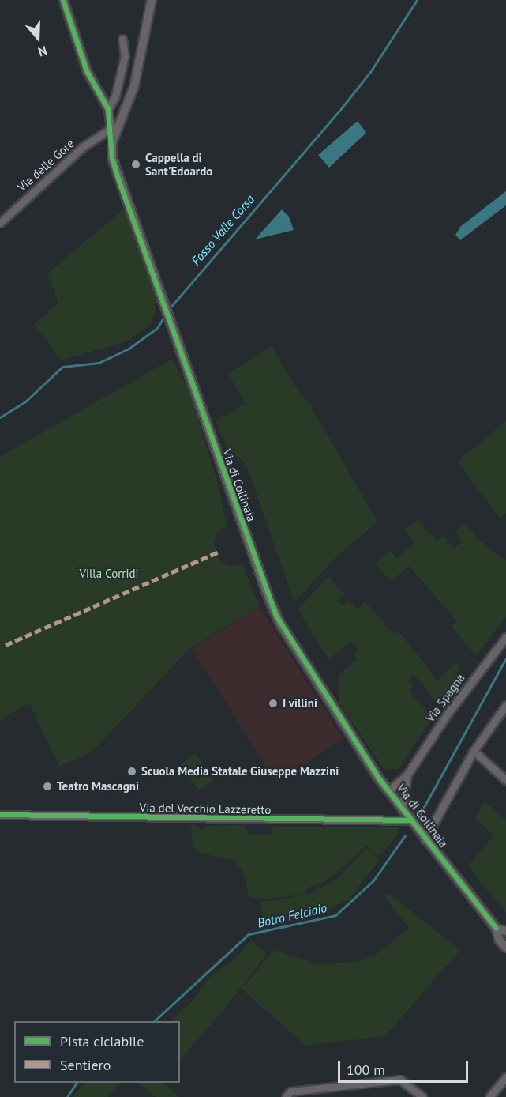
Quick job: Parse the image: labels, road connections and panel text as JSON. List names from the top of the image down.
{
  "streets": {
    "street": [
      "Via delle Gore",
      "Via di Collinaia",
      "Via Spagna",
      "Via del Vecchio Lazzeretto"
    ]
  },
  "crossings": [
    ["Via delle Gore", "Via di Collinaia"],
    ["Via di Collinaia", "Via Spagna"],
    ["Via di Collinaia", "Via del Vecchio Lazzeretto"]
  ],
  "water": ["Fosso Valle Corsa", "Botro Felciaio"],
  "parks": ["Villa Corridi"],
  "places": [
    "Cappella di Sant'Edoardo",
    "I villini",
    "Scuola Media Statale Giuseppe Mazzini",
    "Teatro Mascagni"
  ],
  "legend": ["Pista ciclabile", "Sentiero"],
  "scale_bar": "100 m",
  "north": "bottom"
}
